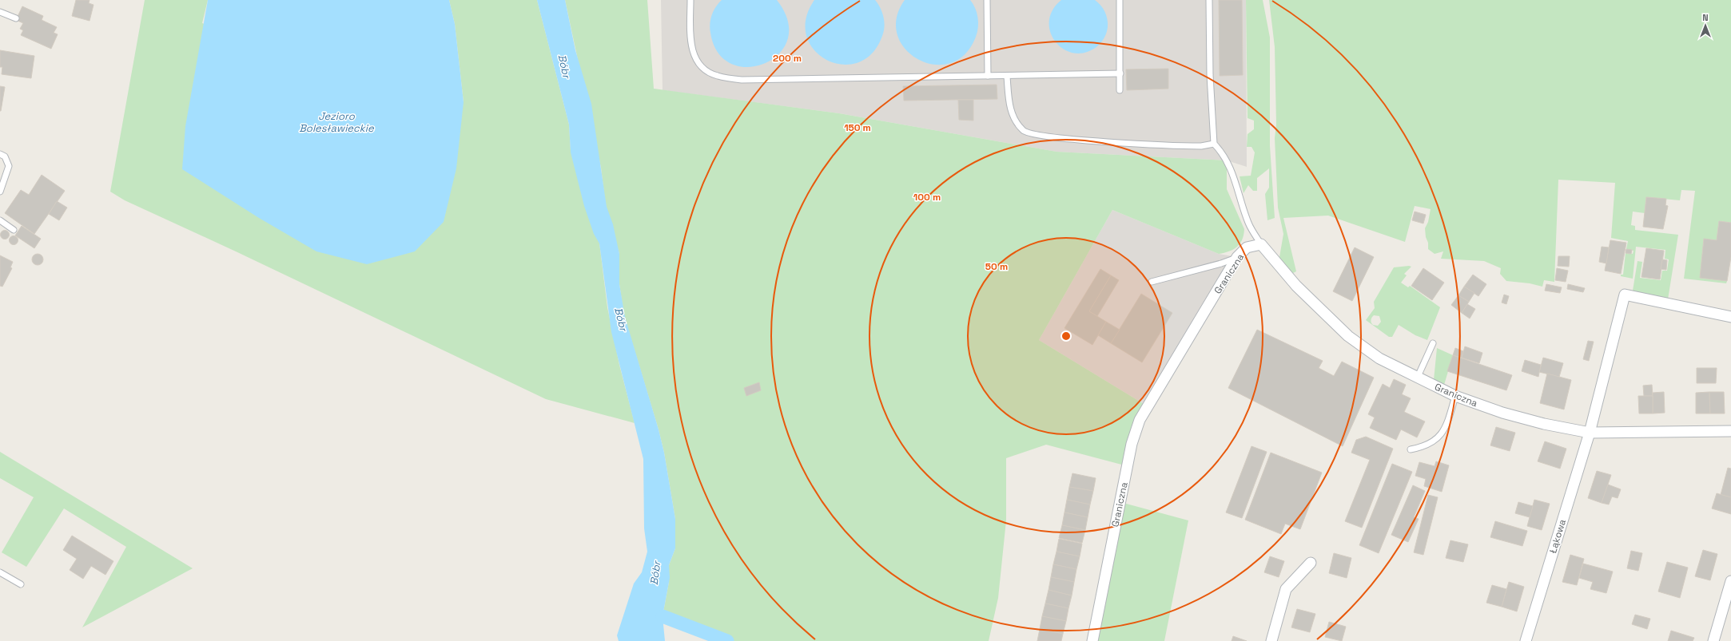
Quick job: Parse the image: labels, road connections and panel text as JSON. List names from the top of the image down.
{
  "streets": {
    "street": ["Graniczna", "Łąkowa"]
  },
  "crossings": [
    ["Graniczna", "Łąkowa"]
  ],
  "water": ["Bóbr", "Jezioro Bolesławieckie"],
  "north": "top",
  "rings": [
    "200 m",
    "150 m",
    "100 m",
    "50 m"
  ]
}
